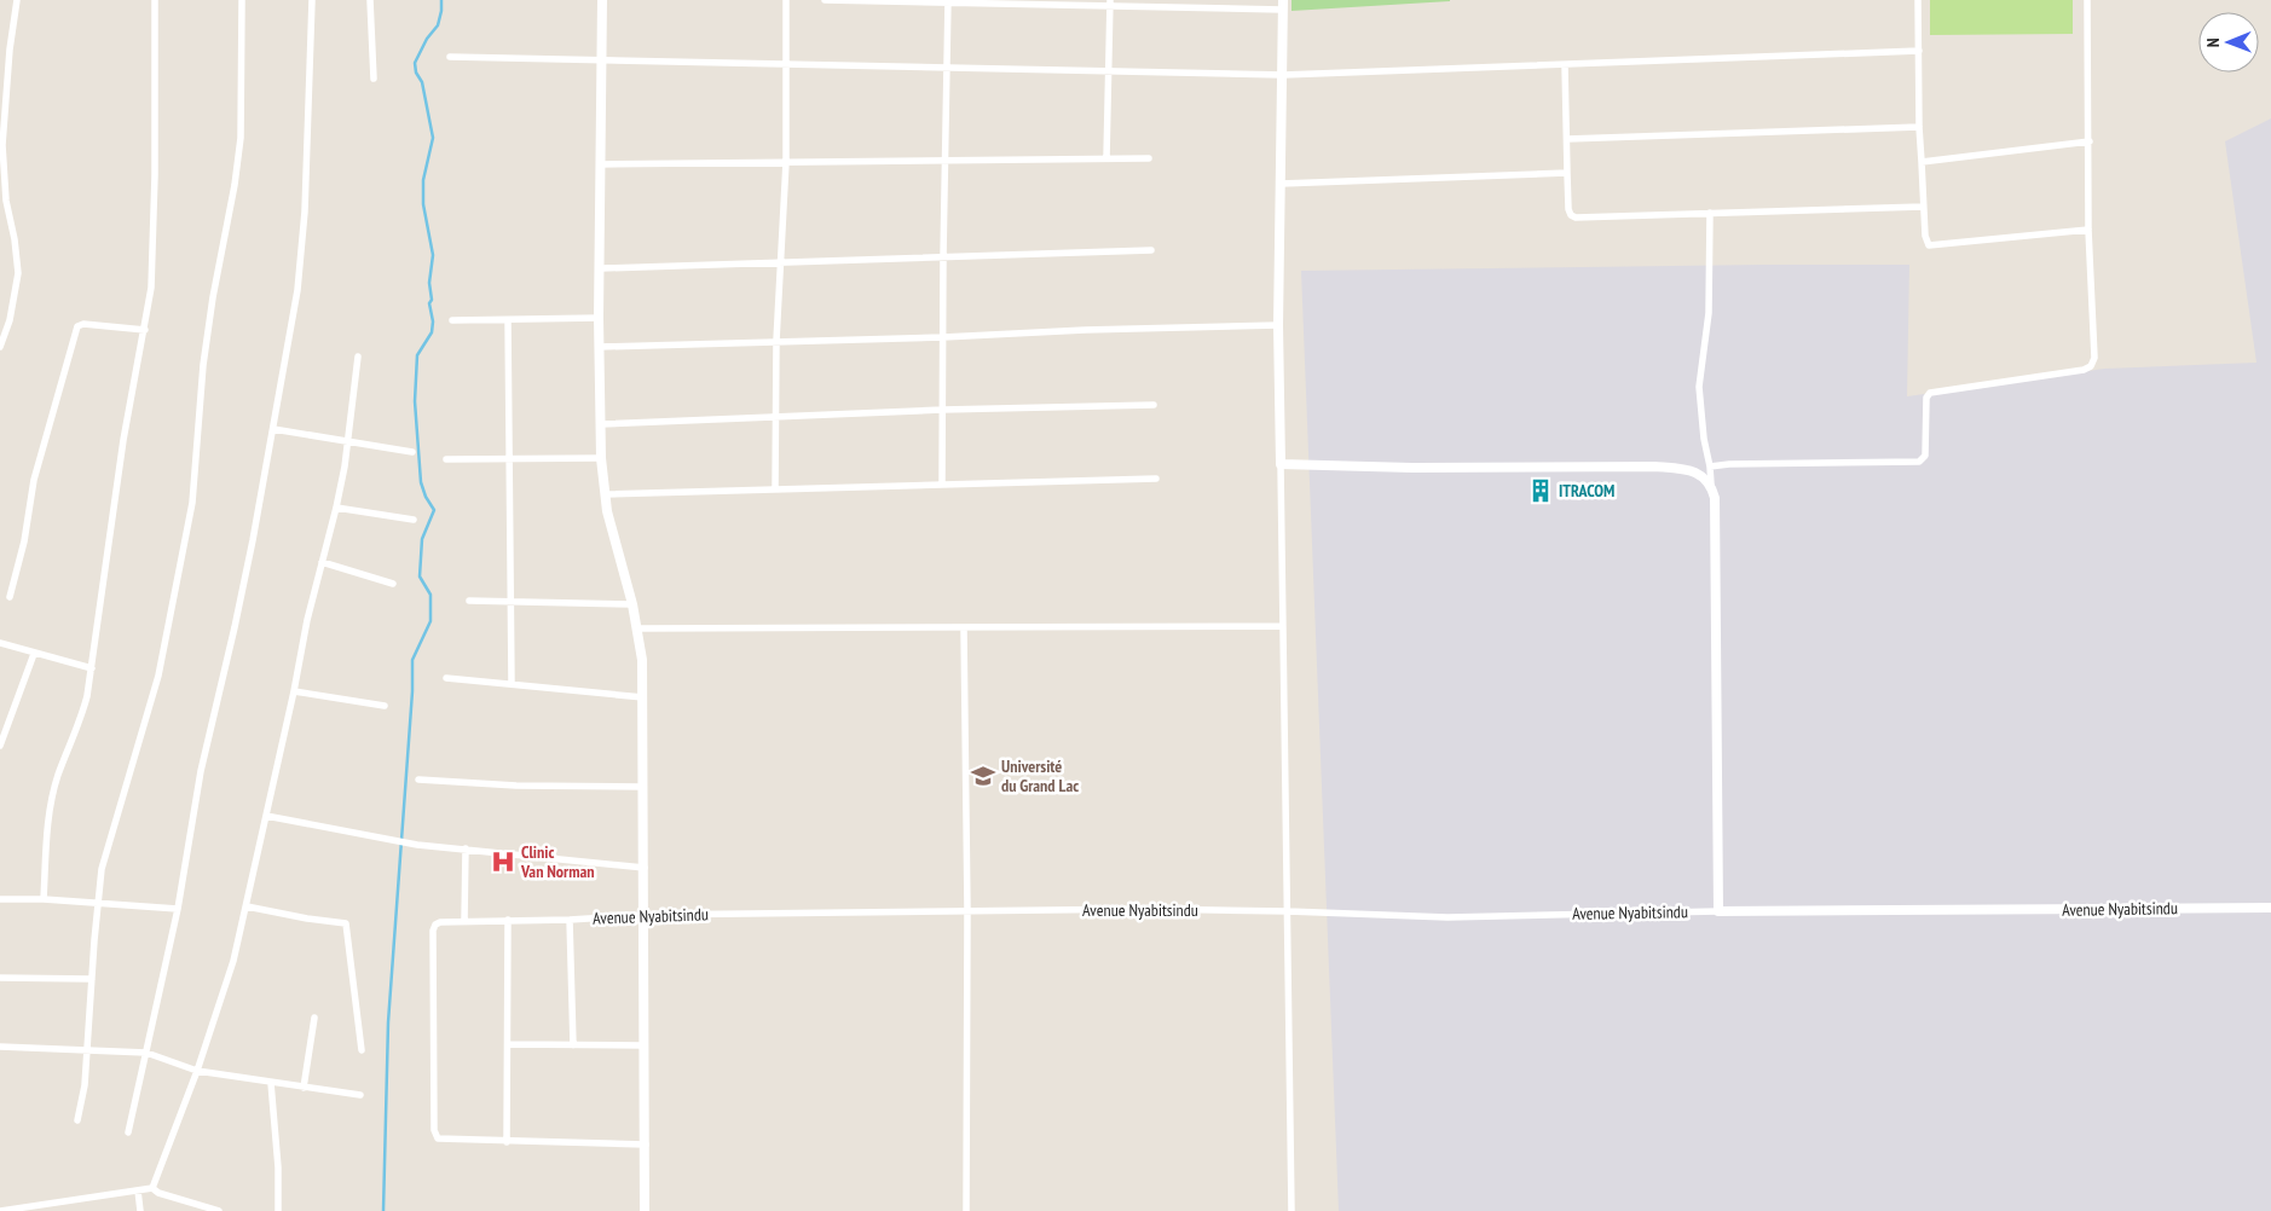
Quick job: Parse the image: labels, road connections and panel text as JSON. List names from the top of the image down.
{
  "streets": {
    "street": ["Avenue Nyabitsindu"]
  },
  "places": {
    "building": ["ITRACOM"],
    "school or university": ["Université du Grand Lac"],
    "hospital": ["Clinic Van Norman"]
  },
  "north": "left"
}
